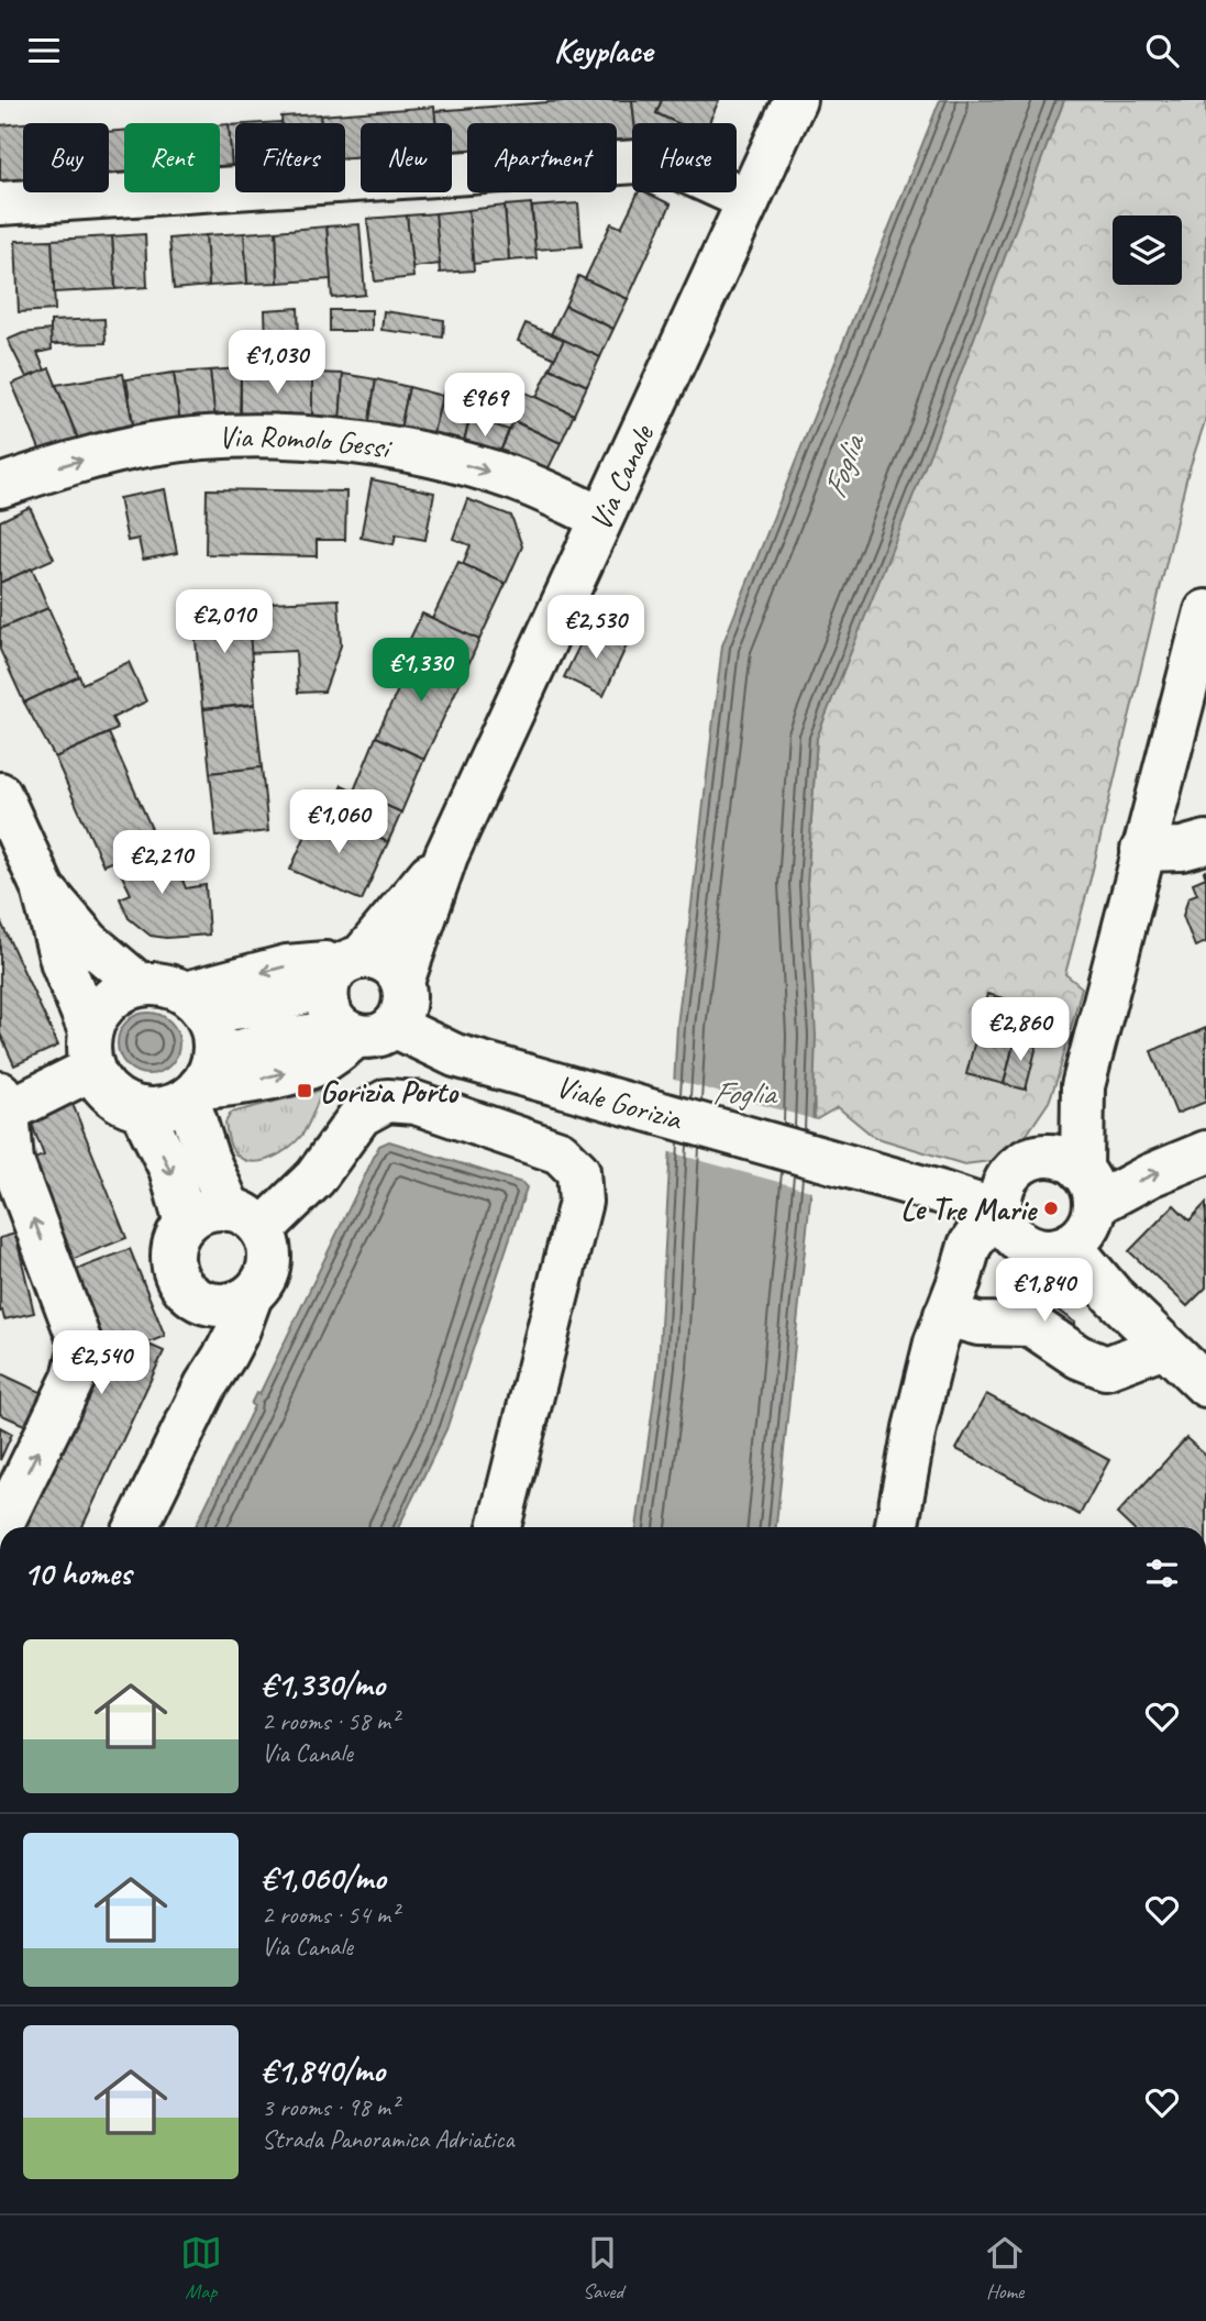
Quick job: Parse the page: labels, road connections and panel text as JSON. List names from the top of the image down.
{
  "streets": {
    "street": ["Via Romolo Gessi", "Via Canale", "Viale Gorizia"]
  },
  "crossings": [
    ["Via Romolo Gessi", "Via Canale"],
    ["Via Canale", "Viale Gorizia"]
  ],
  "water": ["Foglia"],
  "places": {
    "transit": ["Gorizia Porto"],
    "other": ["Le Tre Marie"]
  },
  "page": {
    "header": "Keyplace",
    "chip": [
      "Buy",
      "Rent",
      "Filters",
      "New",
      "Apartment",
      "House"
    ],
    "price": [
      "€1,030",
      "€969",
      "€2,010",
      "€2,530",
      "€1,330",
      "€1,060",
      "€2,210",
      "€2,860",
      "€1,840",
      "€2,540"
    ],
    "heading": "10 homes",
    "list": [
      {
        "name": "€1,330/mo",
        "note": "2 rooms · 58 m² · Via Canale"
      },
      {
        "name": "€1,060/mo",
        "note": "2 rooms · 54 m² · Via Canale"
      },
      {
        "name": "€1,840/mo",
        "note": "3 rooms · 98 m² · Strada Panoramica Adriatica"
      }
    ],
    "tabs": ["Map", "Saved", "Home"]
  }
}
